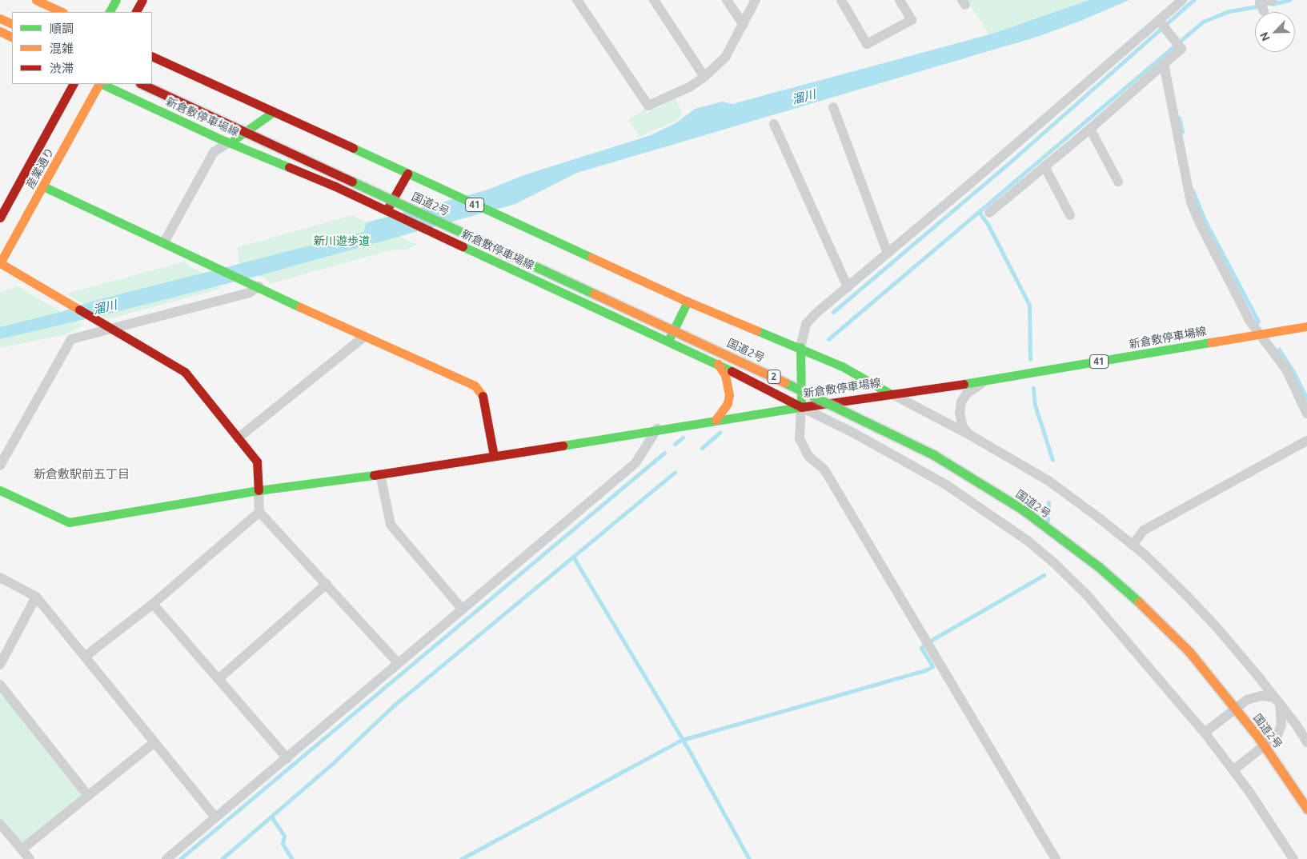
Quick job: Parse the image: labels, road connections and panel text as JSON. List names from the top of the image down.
{
  "streets": {
    "main road": [
      "新倉敷停車場線",
      "産業通り",
      "国道2号",
      "41",
      "2"
    ]
  },
  "districts": ["新倉敷駅前五丁目"],
  "water": ["溜川"],
  "parks": ["新川遊歩道"],
  "legend": ["順調", "混雑", "渋滞"],
  "north": "bottom left"
}
